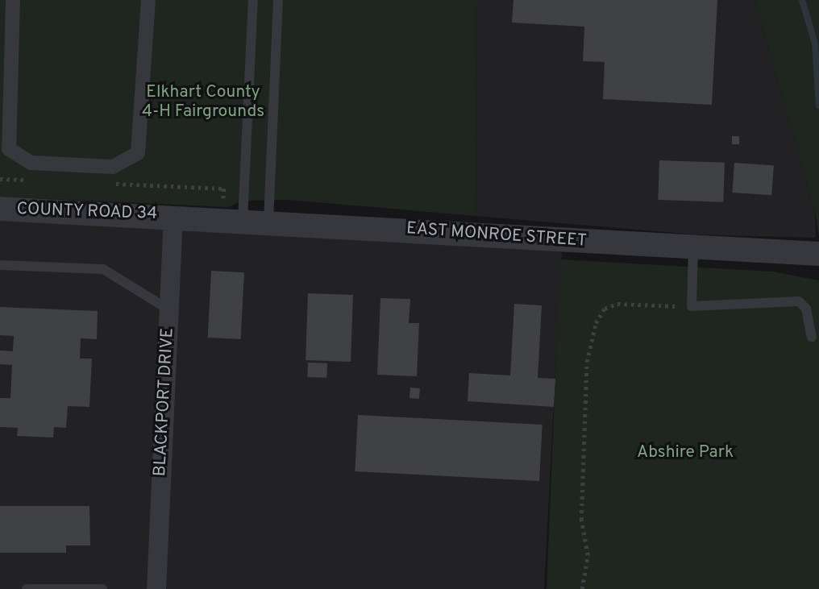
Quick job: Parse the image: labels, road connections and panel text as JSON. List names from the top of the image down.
{
  "streets": {
    "street": ["COUNTY ROAD 34", "EAST MONROE STREET", "BLACKPORT DRIVE"]
  },
  "crossings": [
    ["COUNTY ROAD 34", "EAST MONROE STREET"],
    ["COUNTY ROAD 34", "BLACKPORT DRIVE"],
    ["EAST MONROE STREET", "BLACKPORT DRIVE"]
  ],
  "parks": ["Elkhart County 4-H Fairgrounds", "Abshire Park"]
}
